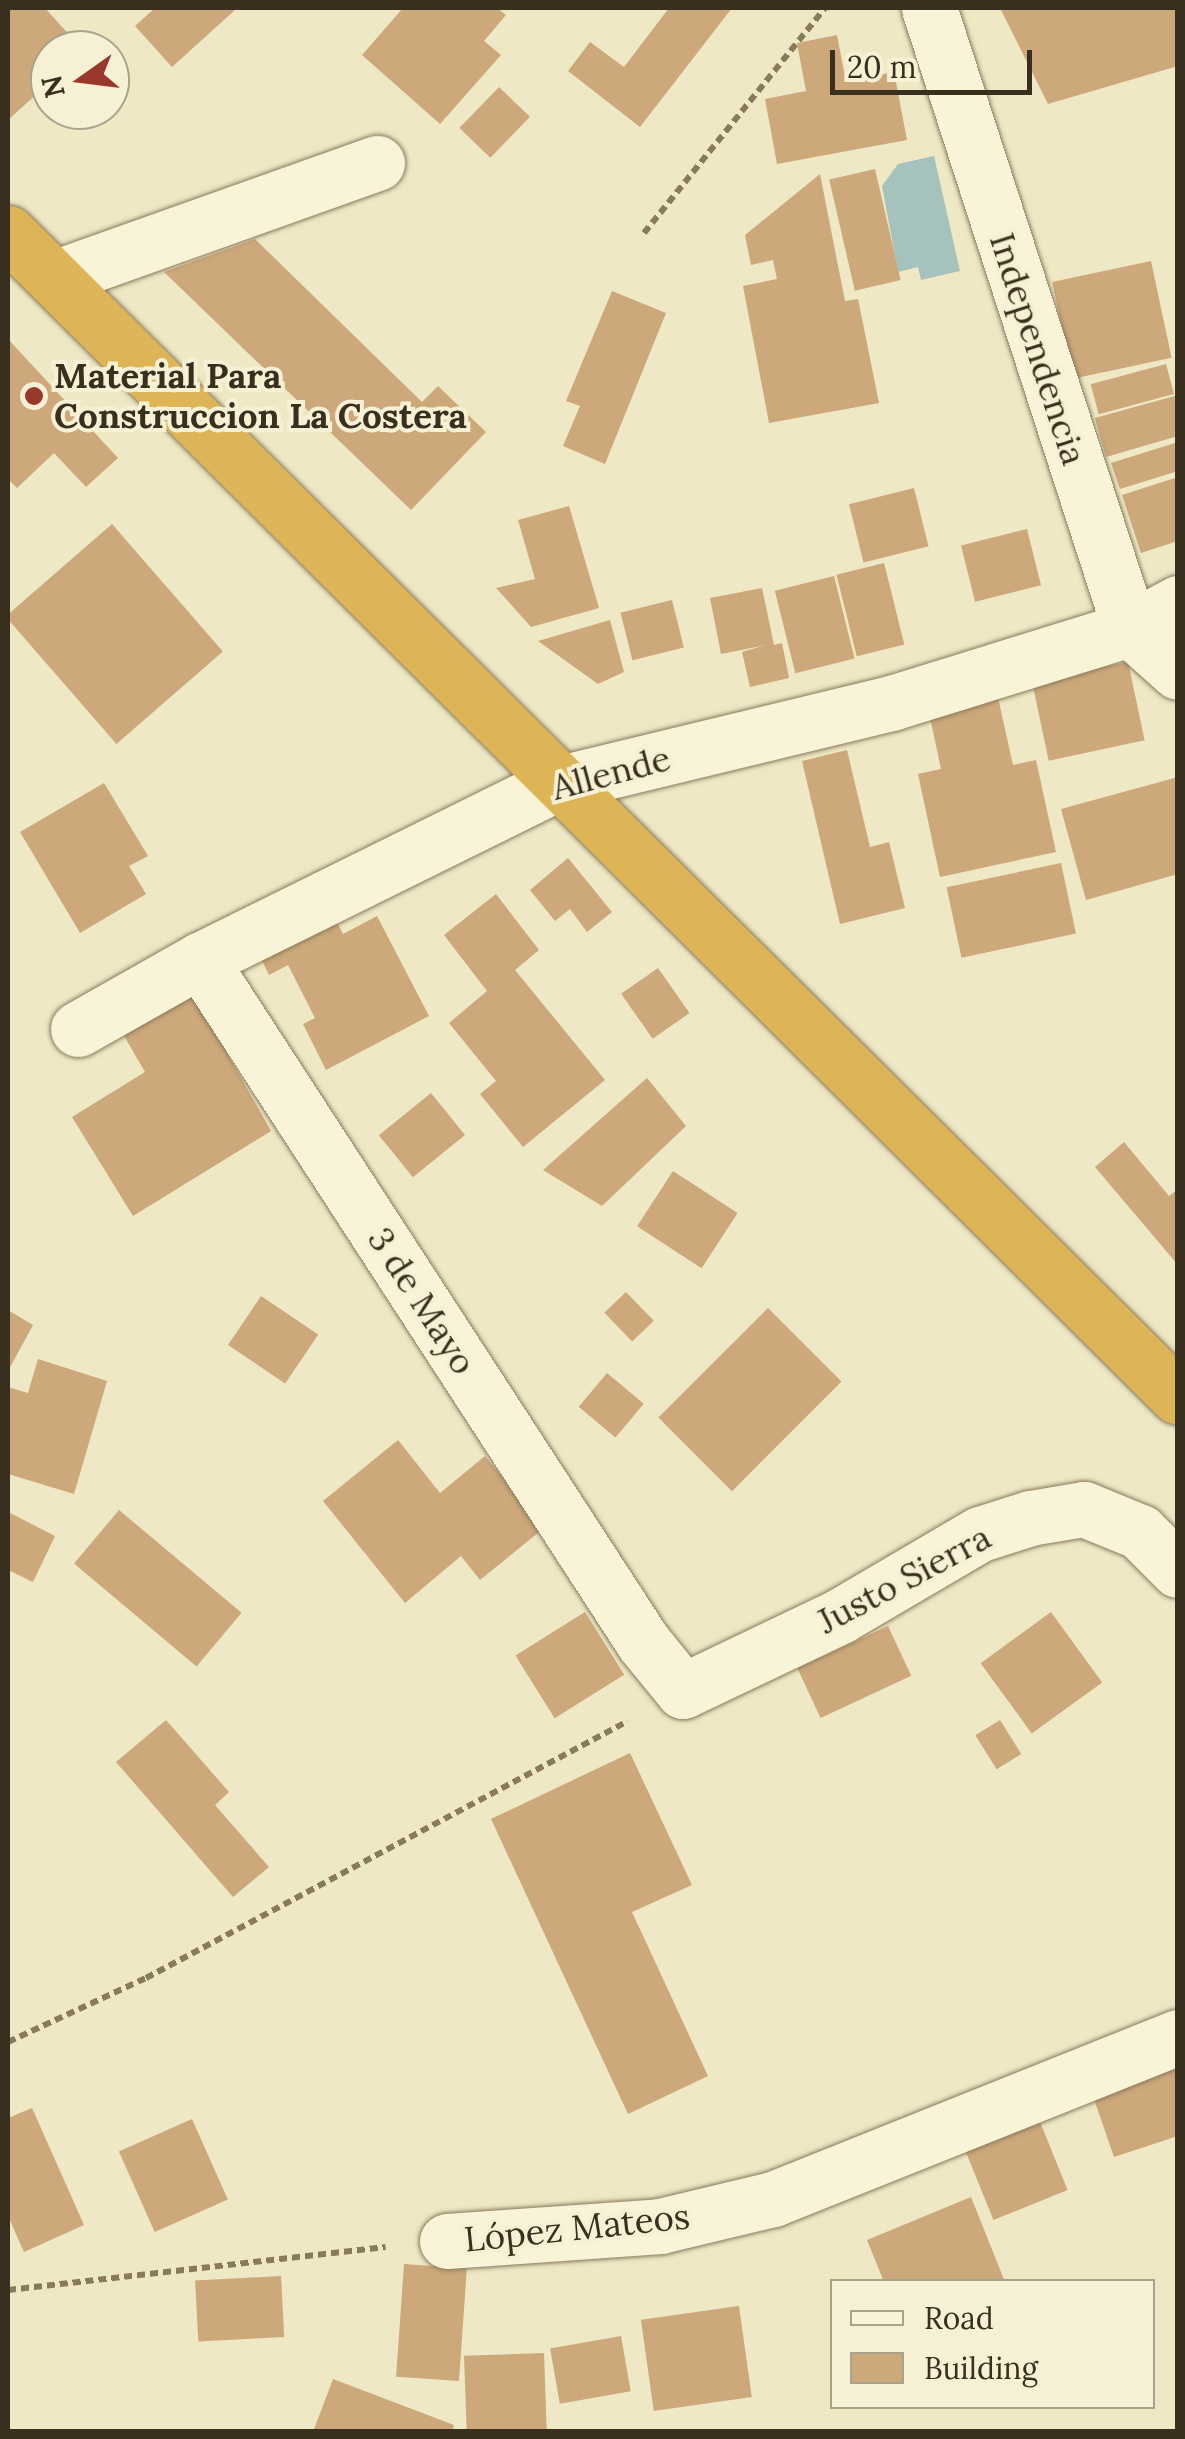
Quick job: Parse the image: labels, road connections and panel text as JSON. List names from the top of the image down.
{
  "streets": {
    "street": [
      "Independencia",
      "Allende",
      "3 de Mayo",
      "Justo Sierra",
      "López Mateos"
    ]
  },
  "crossings": [
    ["Independencia", "Allende"],
    ["Allende", "3 de Mayo"],
    ["3 de Mayo", "Justo Sierra"]
  ],
  "places": ["Material Para Construccion La Costera"],
  "legend": ["Road", "Building"],
  "scale_bar": "20 m",
  "north": "left"
}
